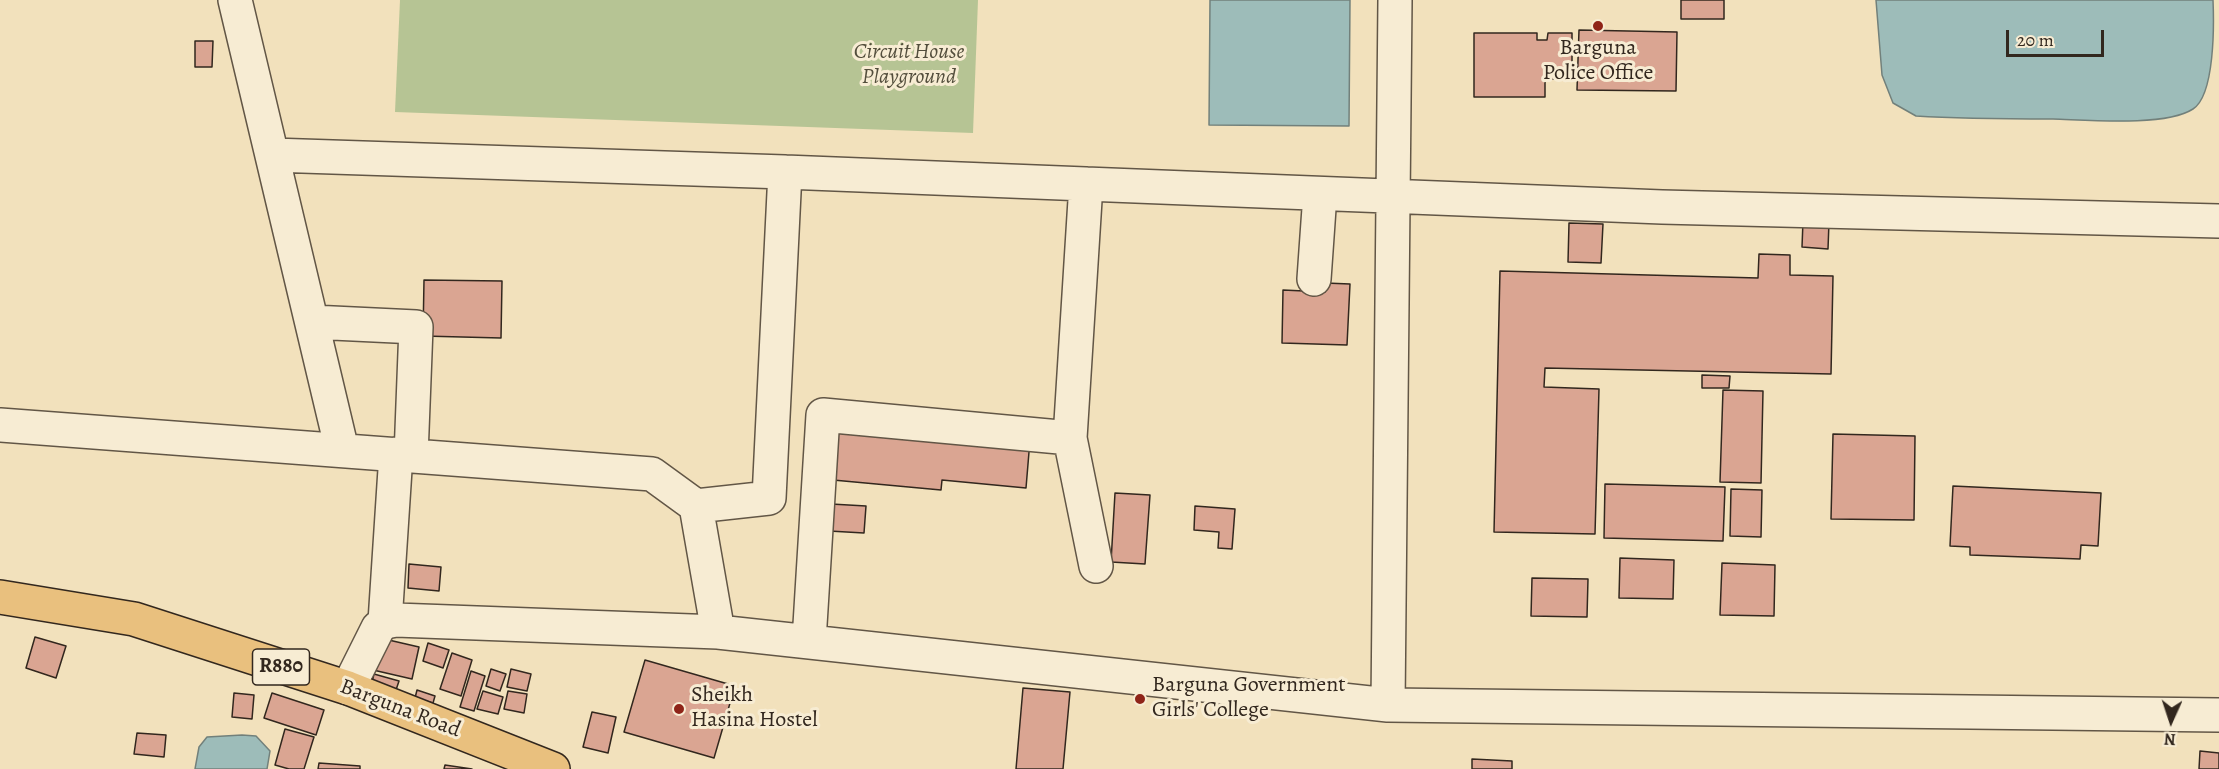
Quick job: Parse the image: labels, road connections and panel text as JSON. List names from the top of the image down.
{
  "streets": {
    "main road": ["R880", "Barguna Road"]
  },
  "parks": ["Circuit House Playground"],
  "places": ["Barguna Police Office", "Barguna Government Girls' College", "Sheikh Hasina Hostel"],
  "scale_bar": "20 m",
  "north": "bottom"
}
